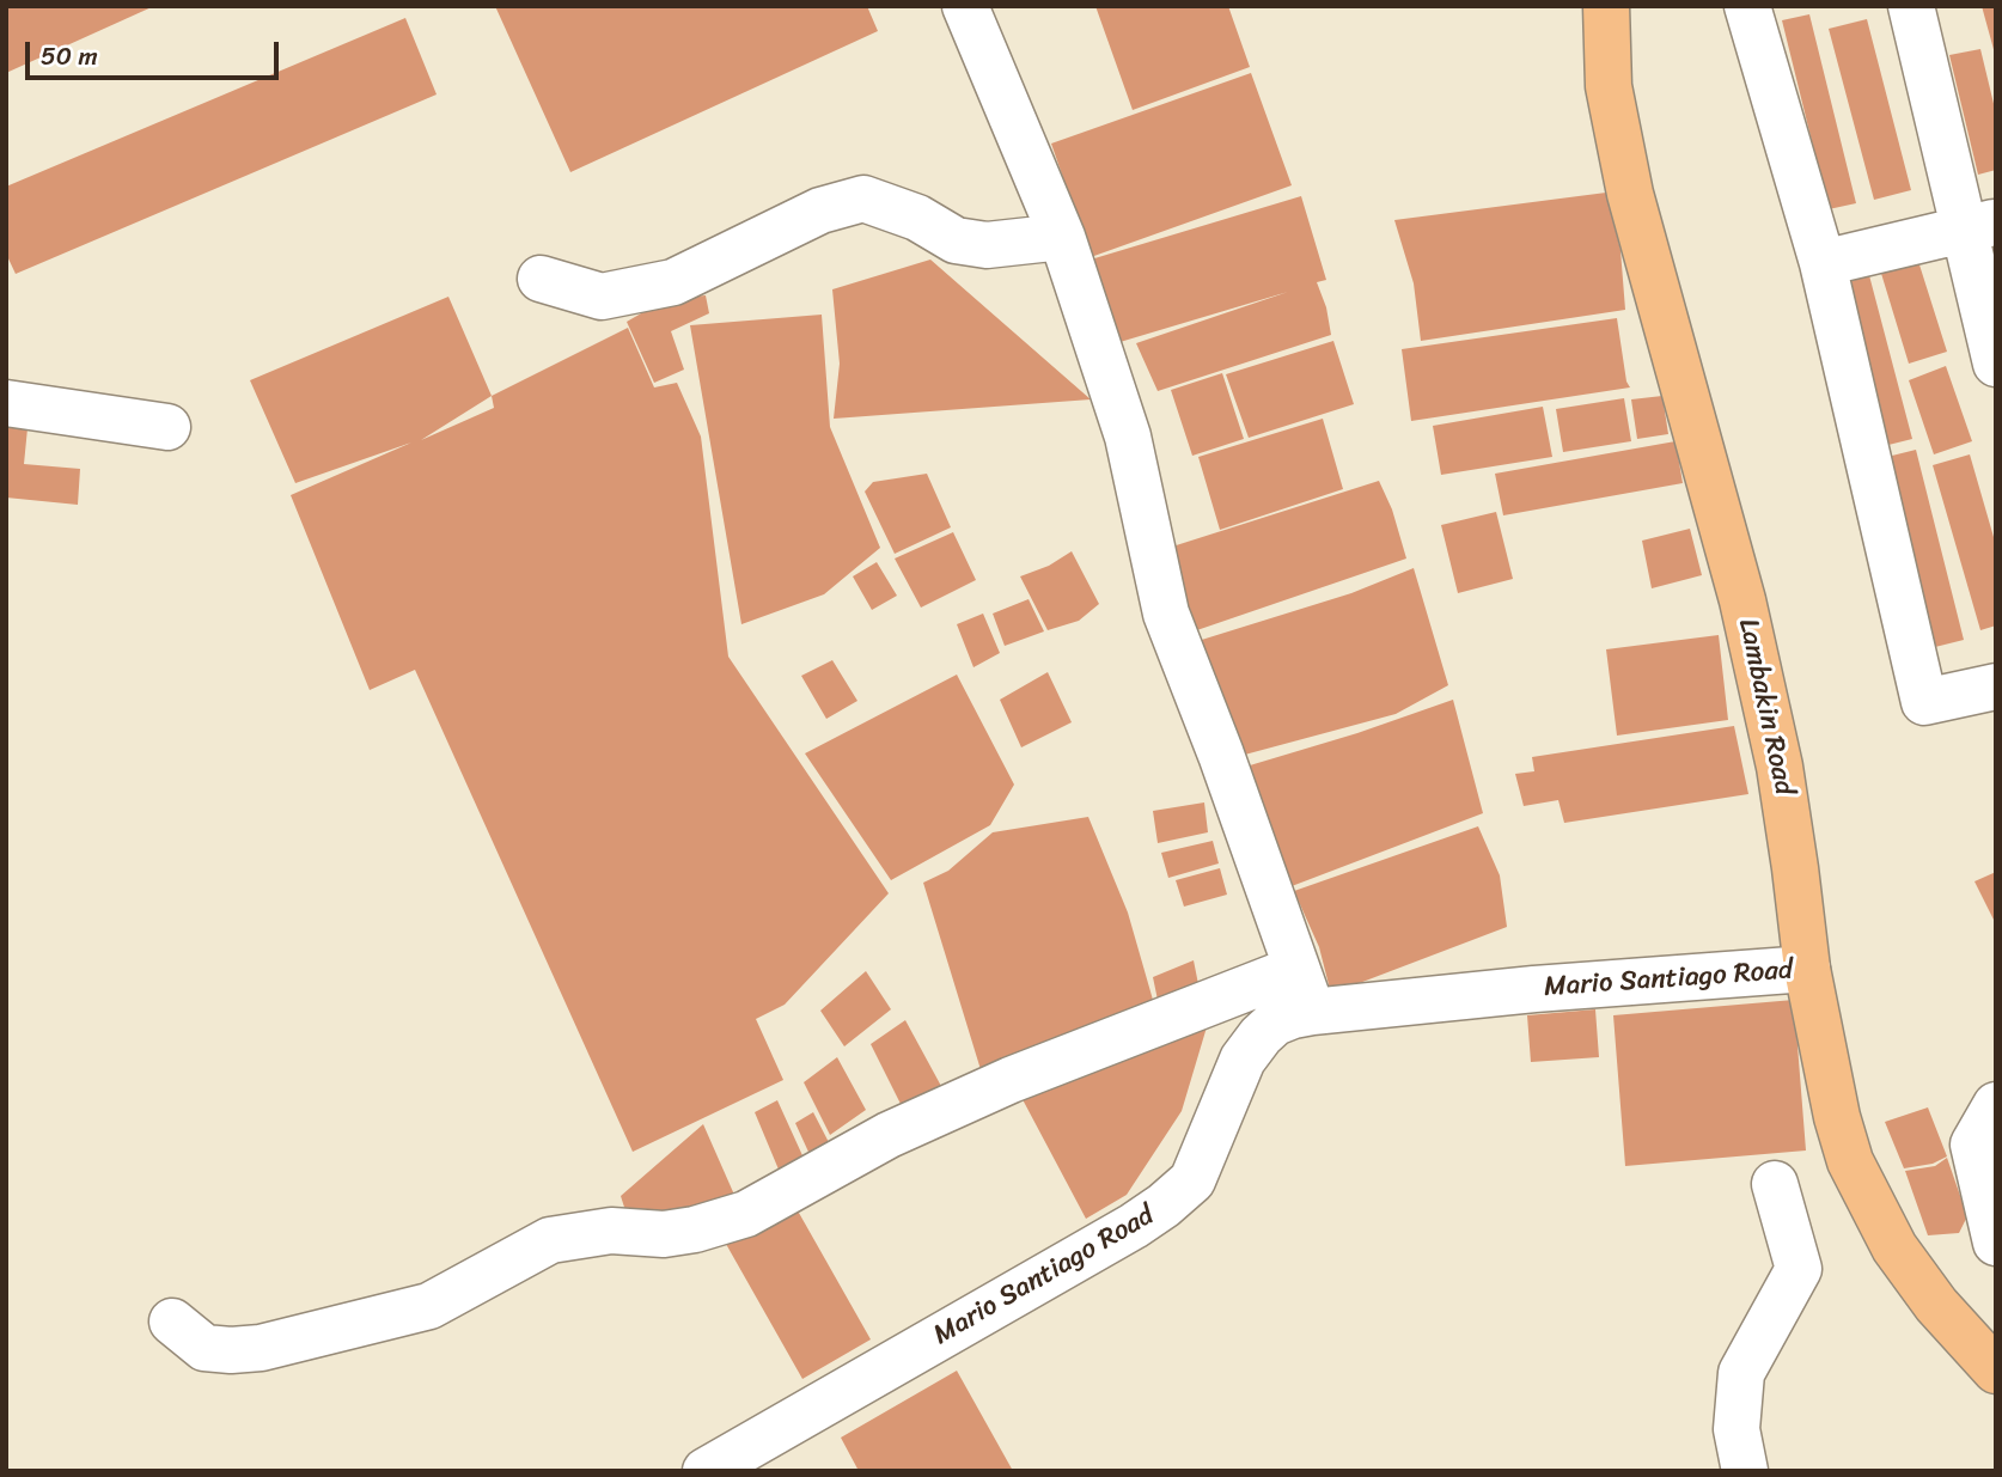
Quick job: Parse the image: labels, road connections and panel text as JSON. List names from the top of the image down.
{
  "streets": {
    "main road": ["Lambakin Road"],
    "street": ["Mario Santiago Road"]
  },
  "crossings": [
    ["Lambakin Road", "Mario Santiago Road"]
  ],
  "scale_bar": "50 m"
}
